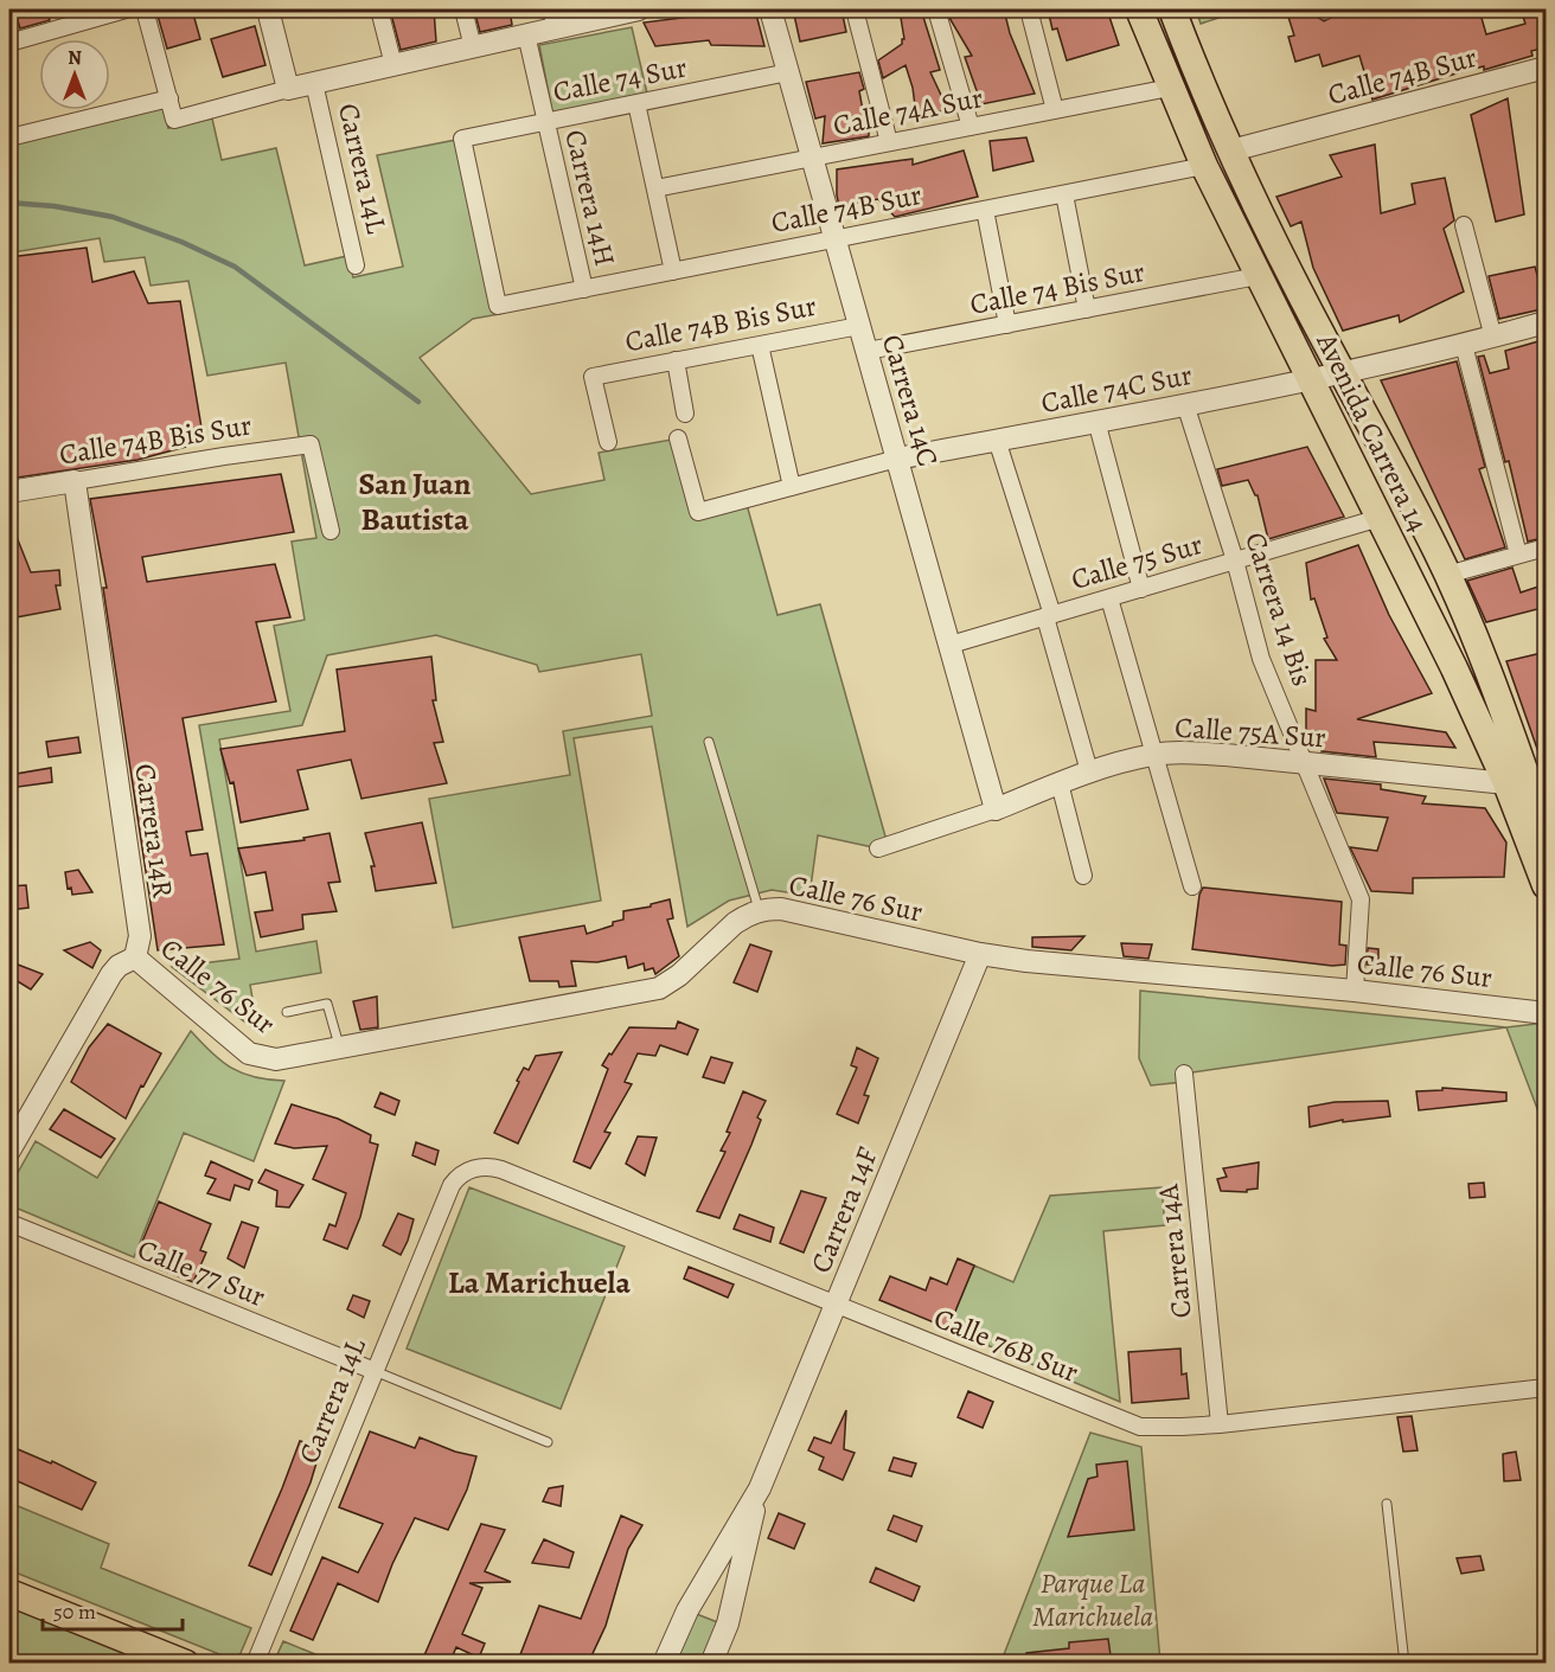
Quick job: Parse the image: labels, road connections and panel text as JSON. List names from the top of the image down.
{
  "streets": {
    "main road": ["Avenida Carrera 14"],
    "street": [
      "Calle 74B Sur",
      "Calle 74 Sur",
      "Calle 74A Sur",
      "Carrera 14L",
      "Carrera 14H",
      "Calle 74 Bis Sur",
      "Calle 74B Bis Sur",
      "Calle 74C Sur",
      "Carrera 14C",
      "Calle 75 Sur",
      "Carrera 14 Bis",
      "Calle 75A Sur",
      "Carrera 14R",
      "Calle 76 Sur",
      "Carrera 14F",
      "Carrera 14A",
      "Calle 77 Sur",
      "Calle 76B Sur"
    ]
  },
  "crossings": [
    ["Calle 74B Sur", "Calle 74 Sur"],
    ["Calle 74B Sur", "Carrera 14H"],
    ["Calle 74B Sur", "Carrera 14C"],
    ["Calle 74B Sur", "Avenida Carrera 14"],
    ["Calle 74 Sur", "Carrera 14H"],
    ["Calle 74 Sur", "Carrera 14C"],
    ["Calle 74A Sur", "Carrera 14C"],
    ["Calle 74A Sur", "Avenida Carrera 14"],
    ["Carrera 14L", "Calle 77 Sur"],
    ["Carrera 14L", "Calle 76B Sur"],
    ["Calle 74 Bis Sur", "Carrera 14C"],
    ["Calle 74 Bis Sur", "Avenida Carrera 14"],
    ["Calle 74B Bis Sur", "Carrera 14C"],
    ["Calle 74B Bis Sur", "Carrera 14R"],
    ["Calle 74C Sur", "Carrera 14C"],
    ["Calle 74C Sur", "Avenida Carrera 14"],
    ["Calle 74C Sur", "Carrera 14 Bis"],
    ["Carrera 14C", "Calle 75 Sur"],
    ["Carrera 14C", "Calle 75A Sur"],
    ["Avenida Carrera 14", "Calle 75 Sur"],
    ["Avenida Carrera 14", "Calle 75A Sur"],
    ["Calle 75 Sur", "Carrera 14 Bis"],
    ["Carrera 14 Bis", "Calle 75A Sur"],
    ["Carrera 14 Bis", "Calle 76 Sur"],
    ["Carrera 14R", "Calle 76 Sur"],
    ["Calle 76 Sur", "Carrera 14F"],
    ["Carrera 14F", "Calle 76B Sur"],
    ["Carrera 14A", "Calle 76B Sur"]
  ],
  "districts": ["San Juan Bautista", "La Marichuela"],
  "parks": ["Parque La Marichuela"],
  "scale_bar": "50 m",
  "north": "top"
}
